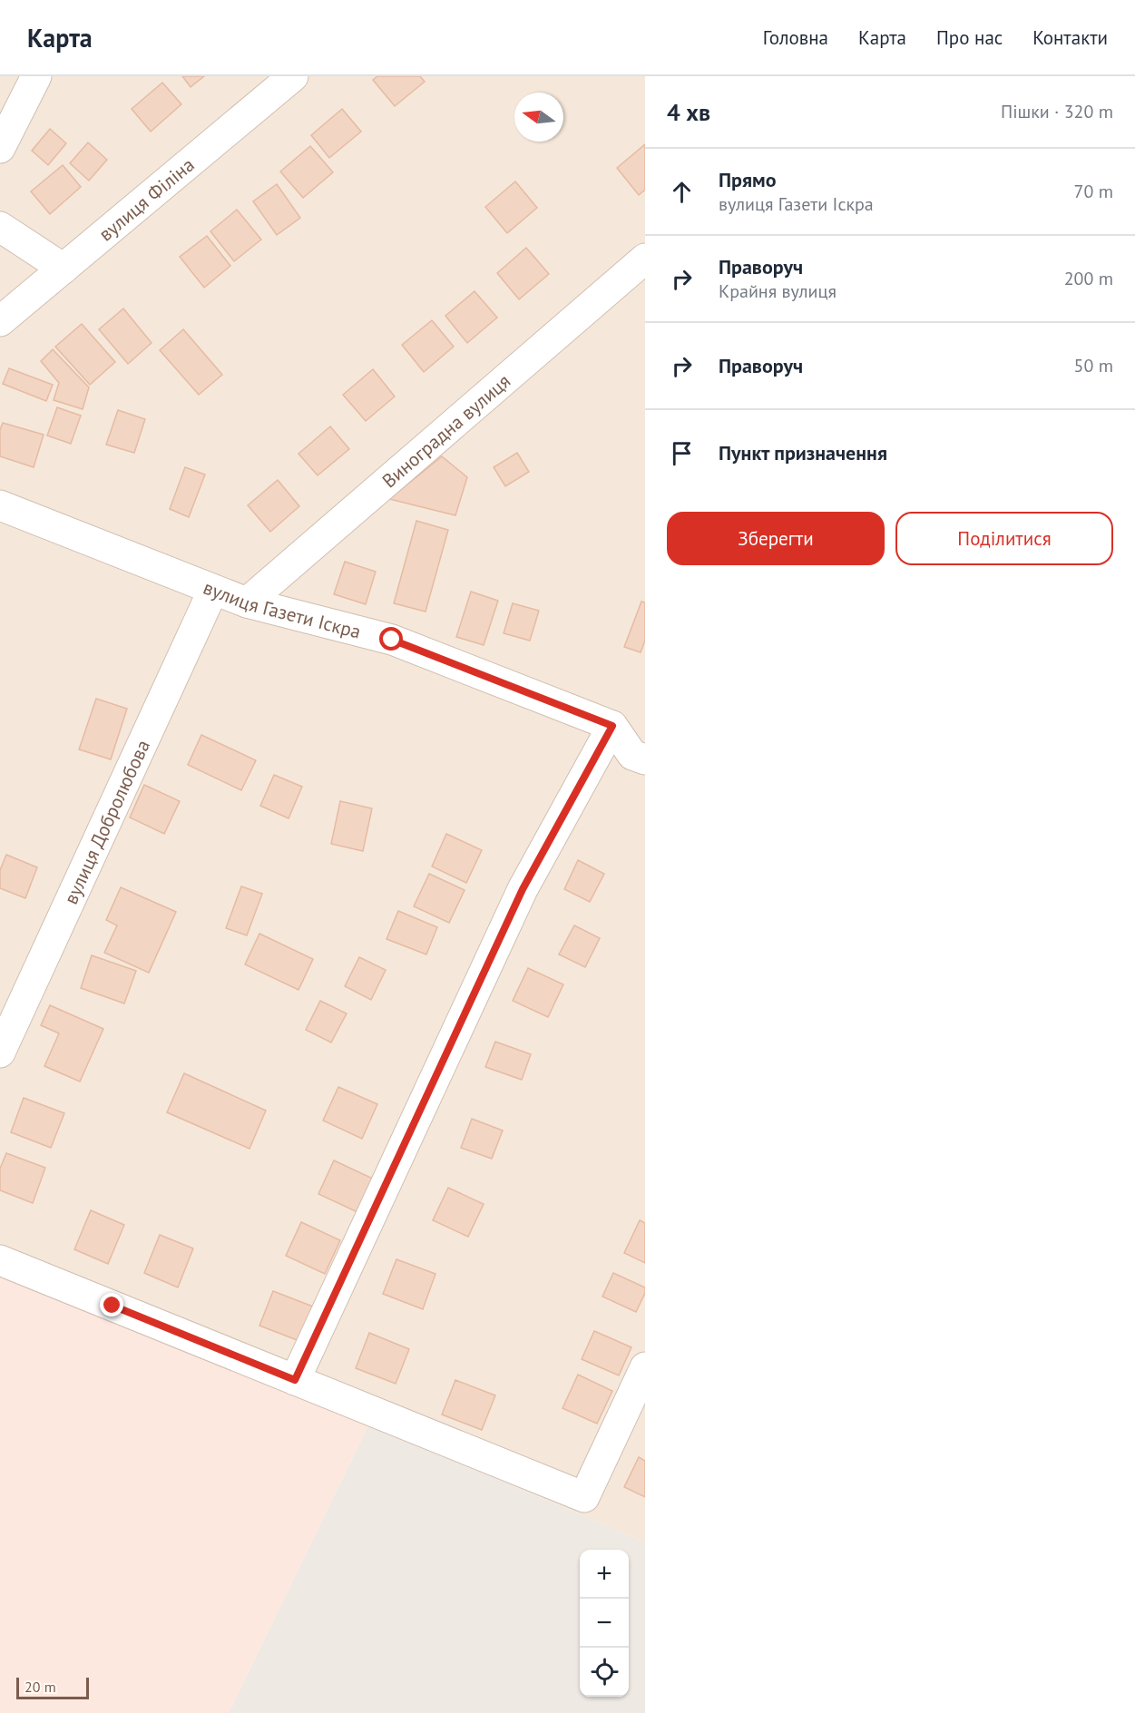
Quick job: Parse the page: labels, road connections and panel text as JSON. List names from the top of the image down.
{
  "streets": {
    "street": [
      "вулиця Філіна",
      "Виноградна вулиця",
      "вулиця Газети Іскра",
      "вулиця Добролюбова"
    ]
  },
  "crossings": [
    ["Виноградна вулиця", "вулиця Газети Іскра"],
    ["вулиця Газети Іскра", "вулиця Добролюбова"]
  ],
  "scale_bar": "20 m",
  "north": "left",
  "page": {
    "header": "Карта",
    "nav": [
      "Головна",
      "Карта",
      "Про нас",
      "Контакти"
    ],
    "heading": ["4 хв", "Пішки · 320 m"],
    "list": [
      ["Прямо", "вулиця Газети Іскра", "70 m"],
      ["Праворуч", "Крайня вулиця", "200 m"],
      ["Праворуч", "50 m"],
      "Пункт призначення"
    ],
    "buttons": ["Зберегти", "Поділитися"],
    "map_buttons": ["+", "−"],
    "scale": "20 m"
  }
}
